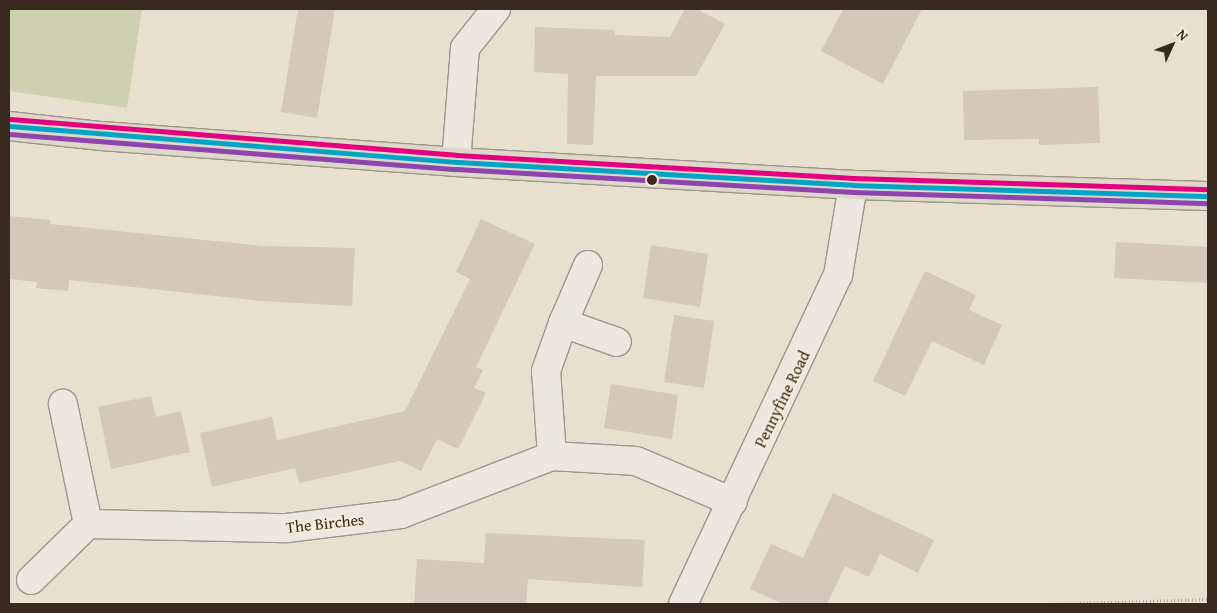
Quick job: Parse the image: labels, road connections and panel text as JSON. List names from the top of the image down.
{
  "streets": {
    "street": ["Pennyfine Road", "The Birches"]
  },
  "crossings": [
    ["Pennyfine Road", "The Birches"]
  ],
  "north": "top right"
}
